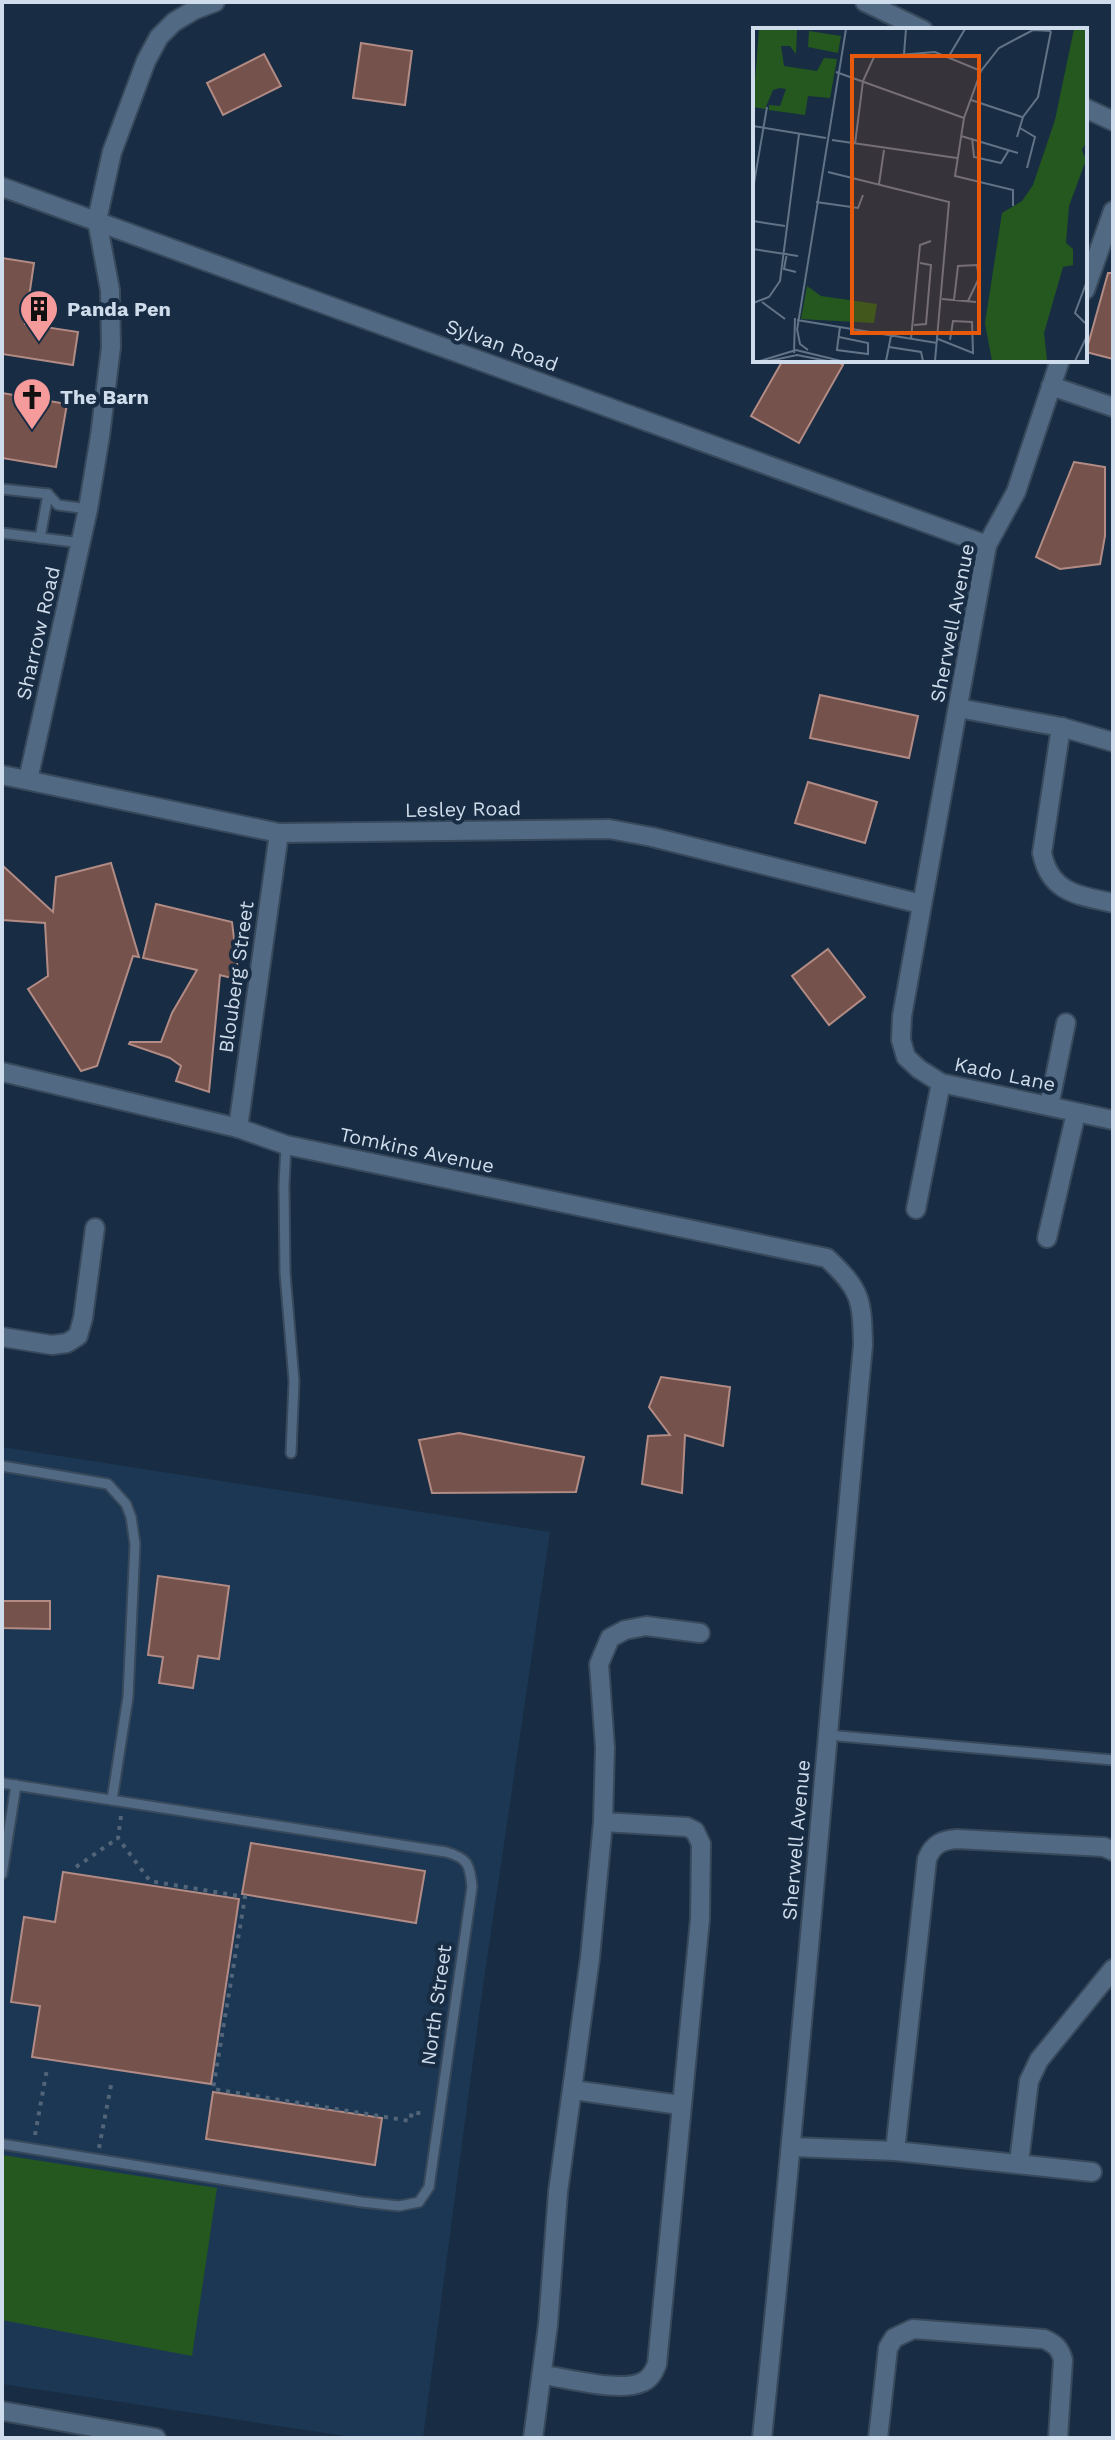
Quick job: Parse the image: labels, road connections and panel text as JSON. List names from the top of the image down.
{
  "streets": {
    "street": [
      "Sylvan Road",
      "Sherwell Avenue",
      "Sharrow Road",
      "Lesley Road",
      "Blouberg Street",
      "Kado Lane",
      "Tomkins Avenue"
    ],
    "lane": ["North Street"]
  },
  "crossings": [
    ["Sylvan Road", "Sherwell Avenue"],
    ["Sylvan Road", "Sharrow Road"],
    ["Sherwell Avenue", "Lesley Road"],
    ["Sherwell Avenue", "Kado Lane"],
    ["Sherwell Avenue", "Tomkins Avenue"],
    ["Sharrow Road", "Lesley Road"],
    ["Lesley Road", "Blouberg Street"],
    ["Lesley Road", "Kado Lane"],
    ["Blouberg Street", "Tomkins Avenue"]
  ],
  "places": {
    "building": ["Panda Pen"],
    "church": ["The Barn"]
  }
}
